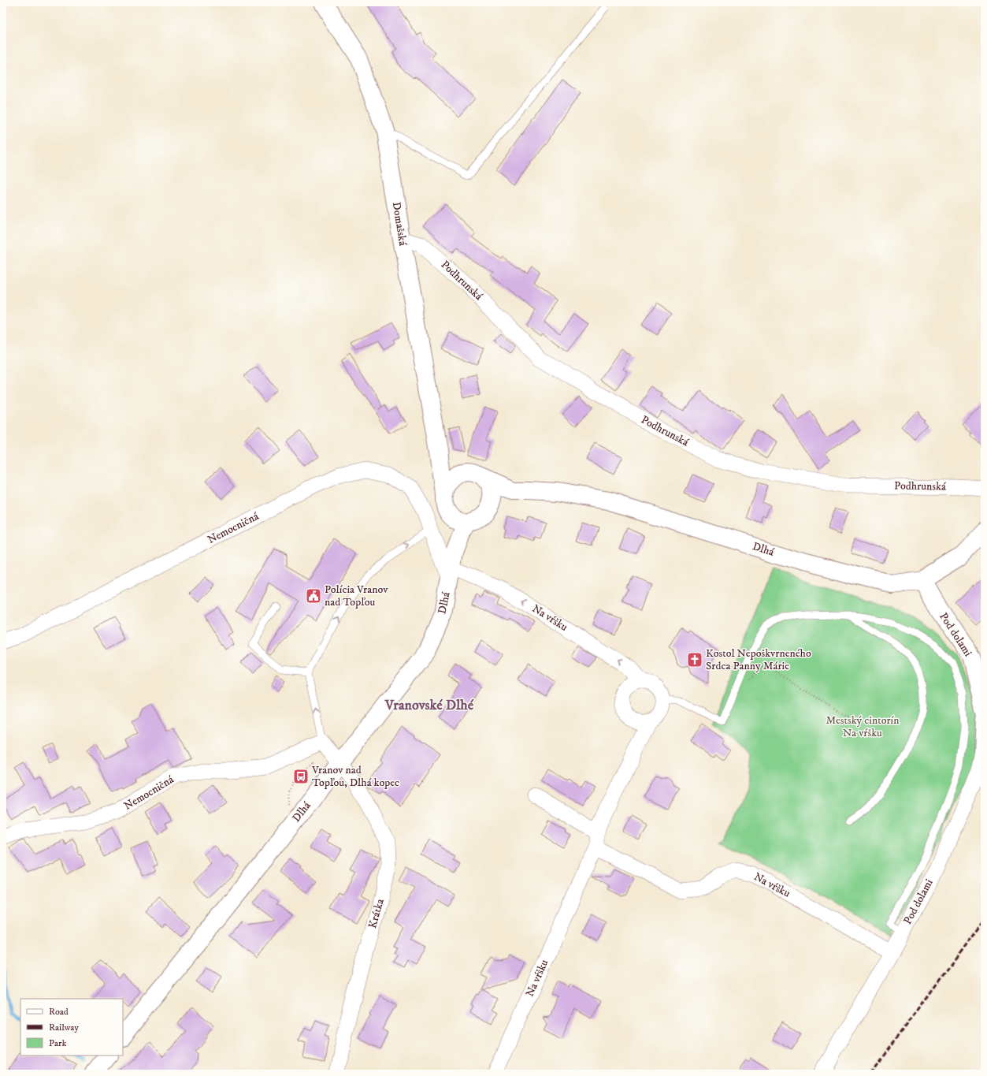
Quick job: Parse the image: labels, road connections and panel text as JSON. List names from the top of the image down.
{
  "streets": {
    "street": [
      "Domašská",
      "Podhrunská",
      "Nemocničná",
      "Dlhá",
      "Na vŕšku",
      "Pod dolami",
      "Krátka"
    ]
  },
  "crossings": [
    ["Domašská", "Podhrunská"],
    ["Dlhá", "Na vŕšku"],
    ["Dlhá", "Pod dolami"],
    ["Dlhá", "Krátka"],
    ["Na vŕšku", "Pod dolami"]
  ],
  "districts": ["Vranovské Dlhé"],
  "parks": ["Mestský cintorín Na vŕšku"],
  "places": {
    "public building": ["Polícia Vranov nad Topľou"],
    "church": ["Kostol Nepoškvrneného Srdca Panny Márie"],
    "bus stop": ["Vranov nad Topľou, Dlhá kopec"]
  },
  "legend": ["Road", "Railway", "Park"]
}
